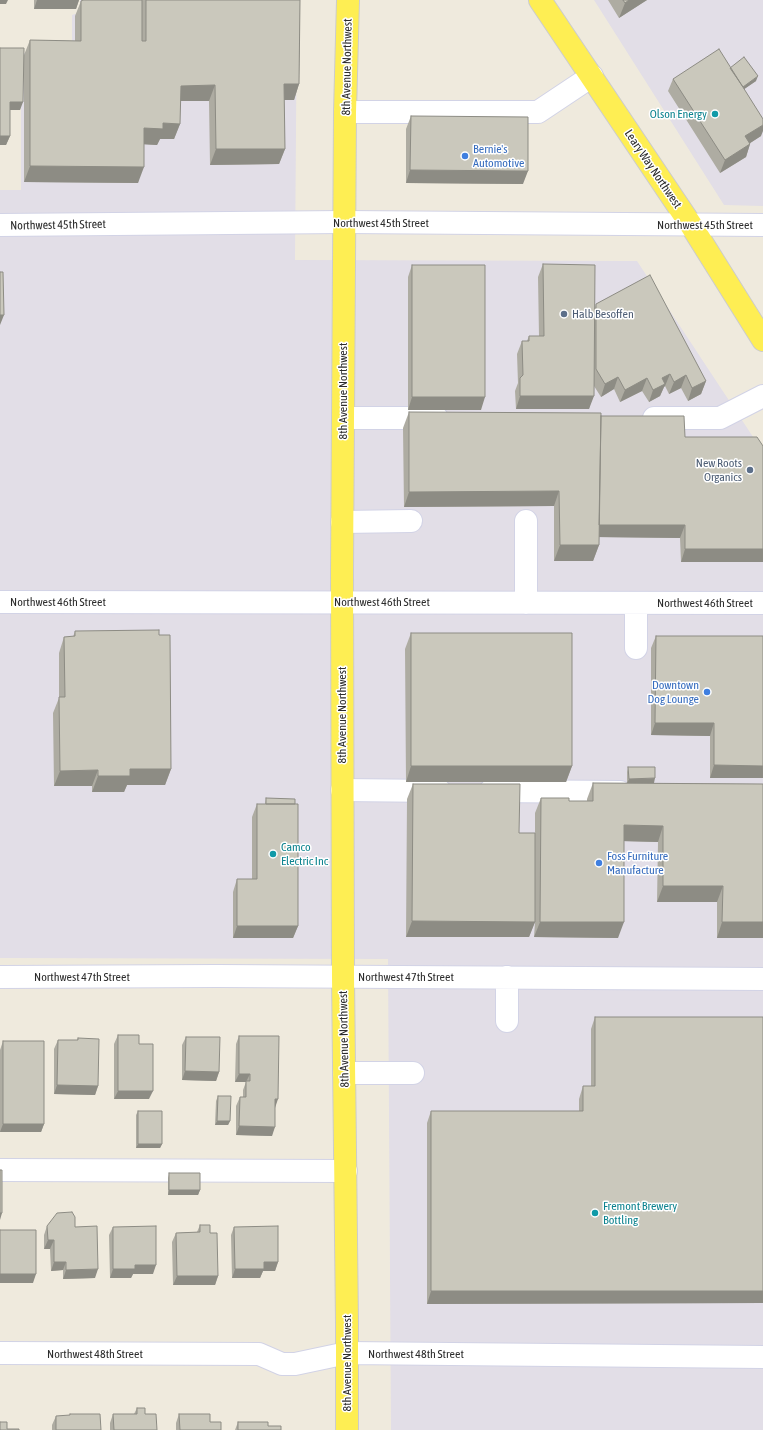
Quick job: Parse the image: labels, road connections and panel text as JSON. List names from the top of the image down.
{
  "streets": {
    "main road": ["8th Avenue Northwest", "Leary Way Northwest"],
    "street": [
      "Northwest 45th Street",
      "Northwest 46th Street",
      "Northwest 47th Street",
      "Northwest 48th Street"
    ]
  },
  "crossings": [
    ["8th Avenue Northwest", "Northwest 45th Street"],
    ["8th Avenue Northwest", "Northwest 46th Street"],
    ["8th Avenue Northwest", "Northwest 47th Street"],
    ["8th Avenue Northwest", "Northwest 48th Street"],
    ["Leary Way Northwest", "Northwest 45th Street"]
  ],
  "places": [
    "Olson Energy",
    "Bernie's Automotive",
    "Halb Besoffen",
    "New Roots Organics",
    "Downtown Dog Lounge",
    "Camco Electric Inc",
    "Foss Furniture Manufacture",
    "Fremont Brewery Bottling"
  ]
}
